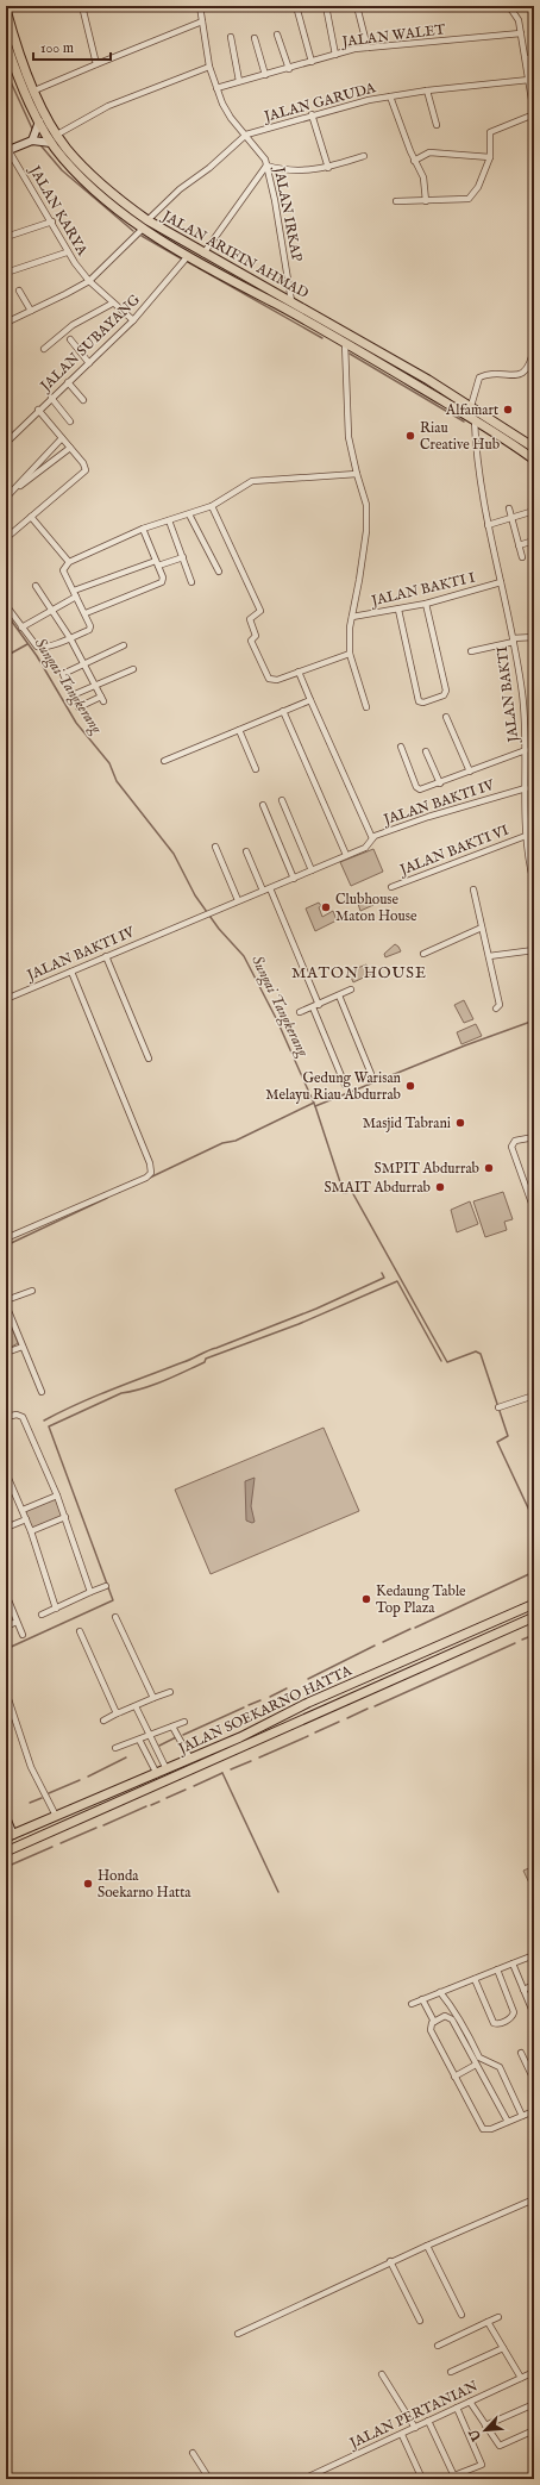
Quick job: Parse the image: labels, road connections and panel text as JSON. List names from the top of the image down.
{
  "streets": {
    "main road": ["JALAN ARIFIN AHMAD", "JALAN SOEKARNO HATTA"],
    "street": [
      "JALAN WALET",
      "JALAN GARUDA",
      "JALAN KARYA",
      "JALAN IRKAP",
      "JALAN SUBAYANG",
      "JALAN BAKTI I",
      "JALAN BAKTI",
      "JALAN BAKTI IV",
      "JALAN BAKTI VI",
      "JALAN PERTANIAN"
    ]
  },
  "crossings": [
    ["JALAN WALET", "JALAN IRKAP"],
    ["JALAN GARUDA", "JALAN KARYA"],
    ["JALAN GARUDA", "JALAN IRKAP"],
    ["JALAN GARUDA", "JALAN ARIFIN AHMAD"],
    ["JALAN KARYA", "JALAN ARIFIN AHMAD"],
    ["JALAN KARYA", "JALAN SUBAYANG"],
    ["JALAN IRKAP", "JALAN ARIFIN AHMAD"],
    ["JALAN ARIFIN AHMAD", "JALAN SUBAYANG"],
    ["JALAN ARIFIN AHMAD", "JALAN BAKTI"],
    ["JALAN BAKTI I", "JALAN BAKTI"],
    ["JALAN BAKTI", "JALAN BAKTI IV"],
    ["JALAN BAKTI", "JALAN BAKTI VI"]
  ],
  "districts": ["MATON HOUSE"],
  "water": ["Sungai Tangkerang"],
  "places": [
    "Alfamart",
    "Riau Creative Hub",
    "Clubhouse Maton House",
    "Gedung Warisan Melayu Riau Abdurrab",
    "Masjid Tabrani",
    "SMPIT Abdurrab",
    "SMAIT Abdurrab",
    "Kedaung Table Top Plaza",
    "Honda Soekarno Hatta"
  ],
  "scale_bar": "100 m",
  "north": "bottom left"
}
